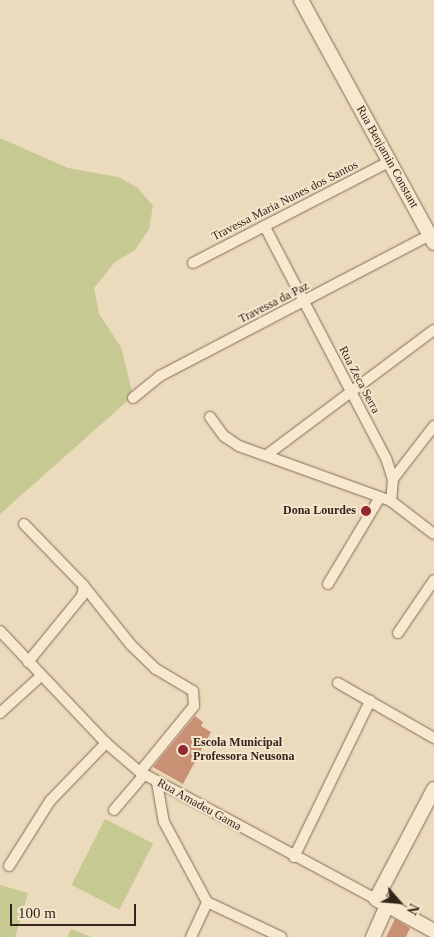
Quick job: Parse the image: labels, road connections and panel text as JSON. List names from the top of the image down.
{
  "streets": {
    "street": [
      "Rua Benjamin Constant",
      "Travessa Maria Nunes dos Santos",
      "Travessa da Paz",
      "Rua Zeca Serra",
      "Rua Amadeu Gama"
    ]
  },
  "crossings": [
    ["Rua Benjamin Constant", "Travessa Maria Nunes dos Santos"],
    ["Rua Benjamin Constant", "Travessa da Paz"],
    ["Travessa Maria Nunes dos Santos", "Rua Zeca Serra"],
    ["Travessa da Paz", "Rua Zeca Serra"]
  ],
  "places": ["Dona Lourdes", "Escola Municipal Professora Neusona"],
  "scale_bar": "100 m",
  "north": "bottom right"
}
